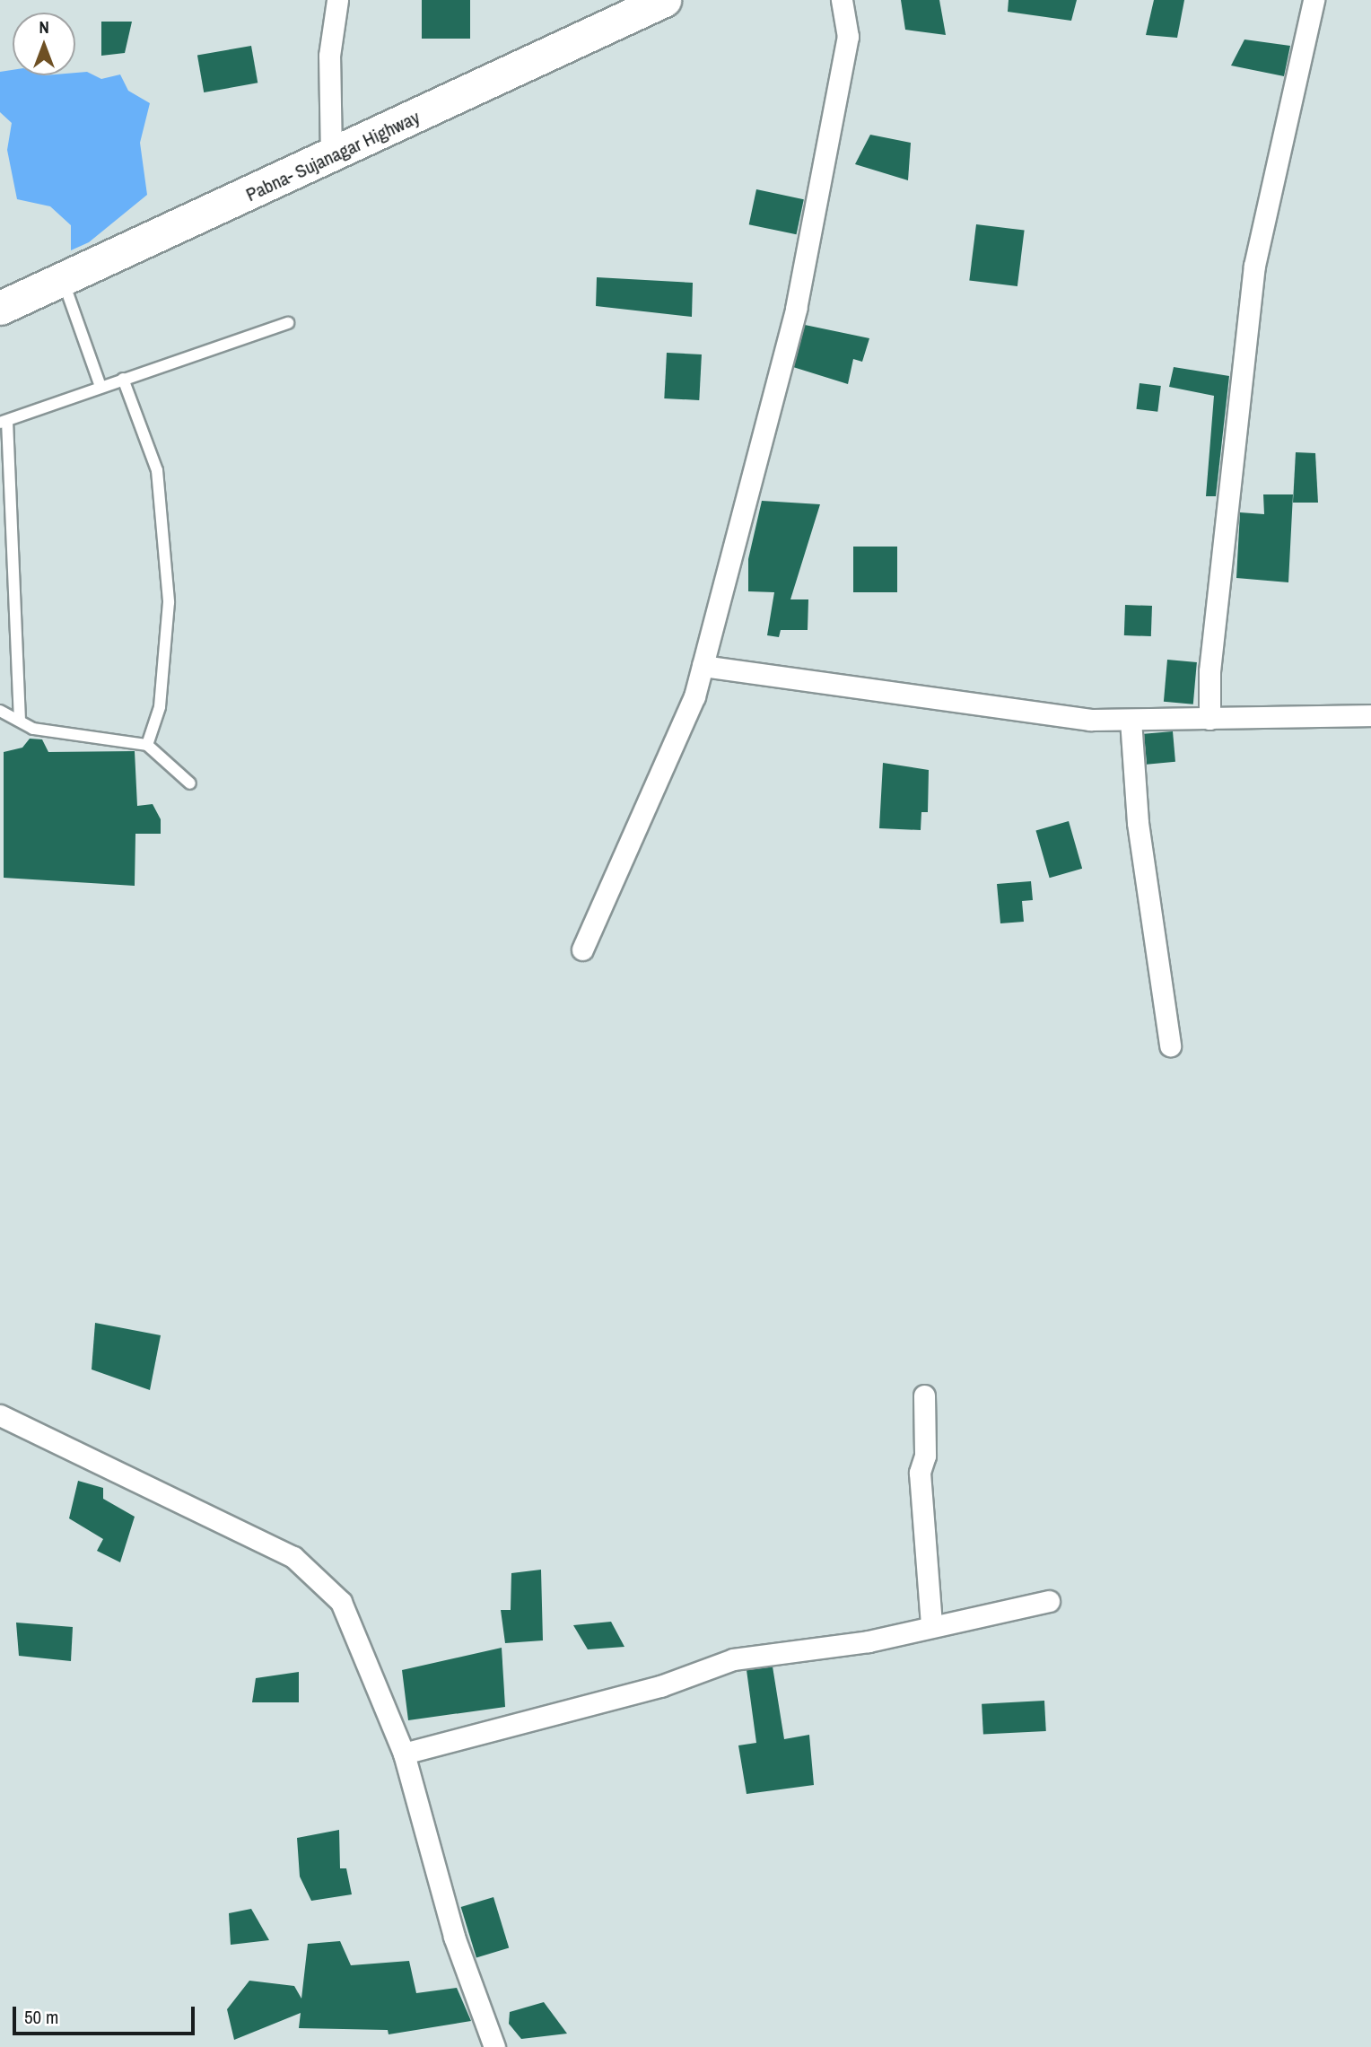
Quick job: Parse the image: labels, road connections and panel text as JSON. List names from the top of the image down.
{
  "streets": {
    "main road": ["Pabna- Sujanagar Highway"]
  },
  "scale_bar": "50 m",
  "north": "top"
}
